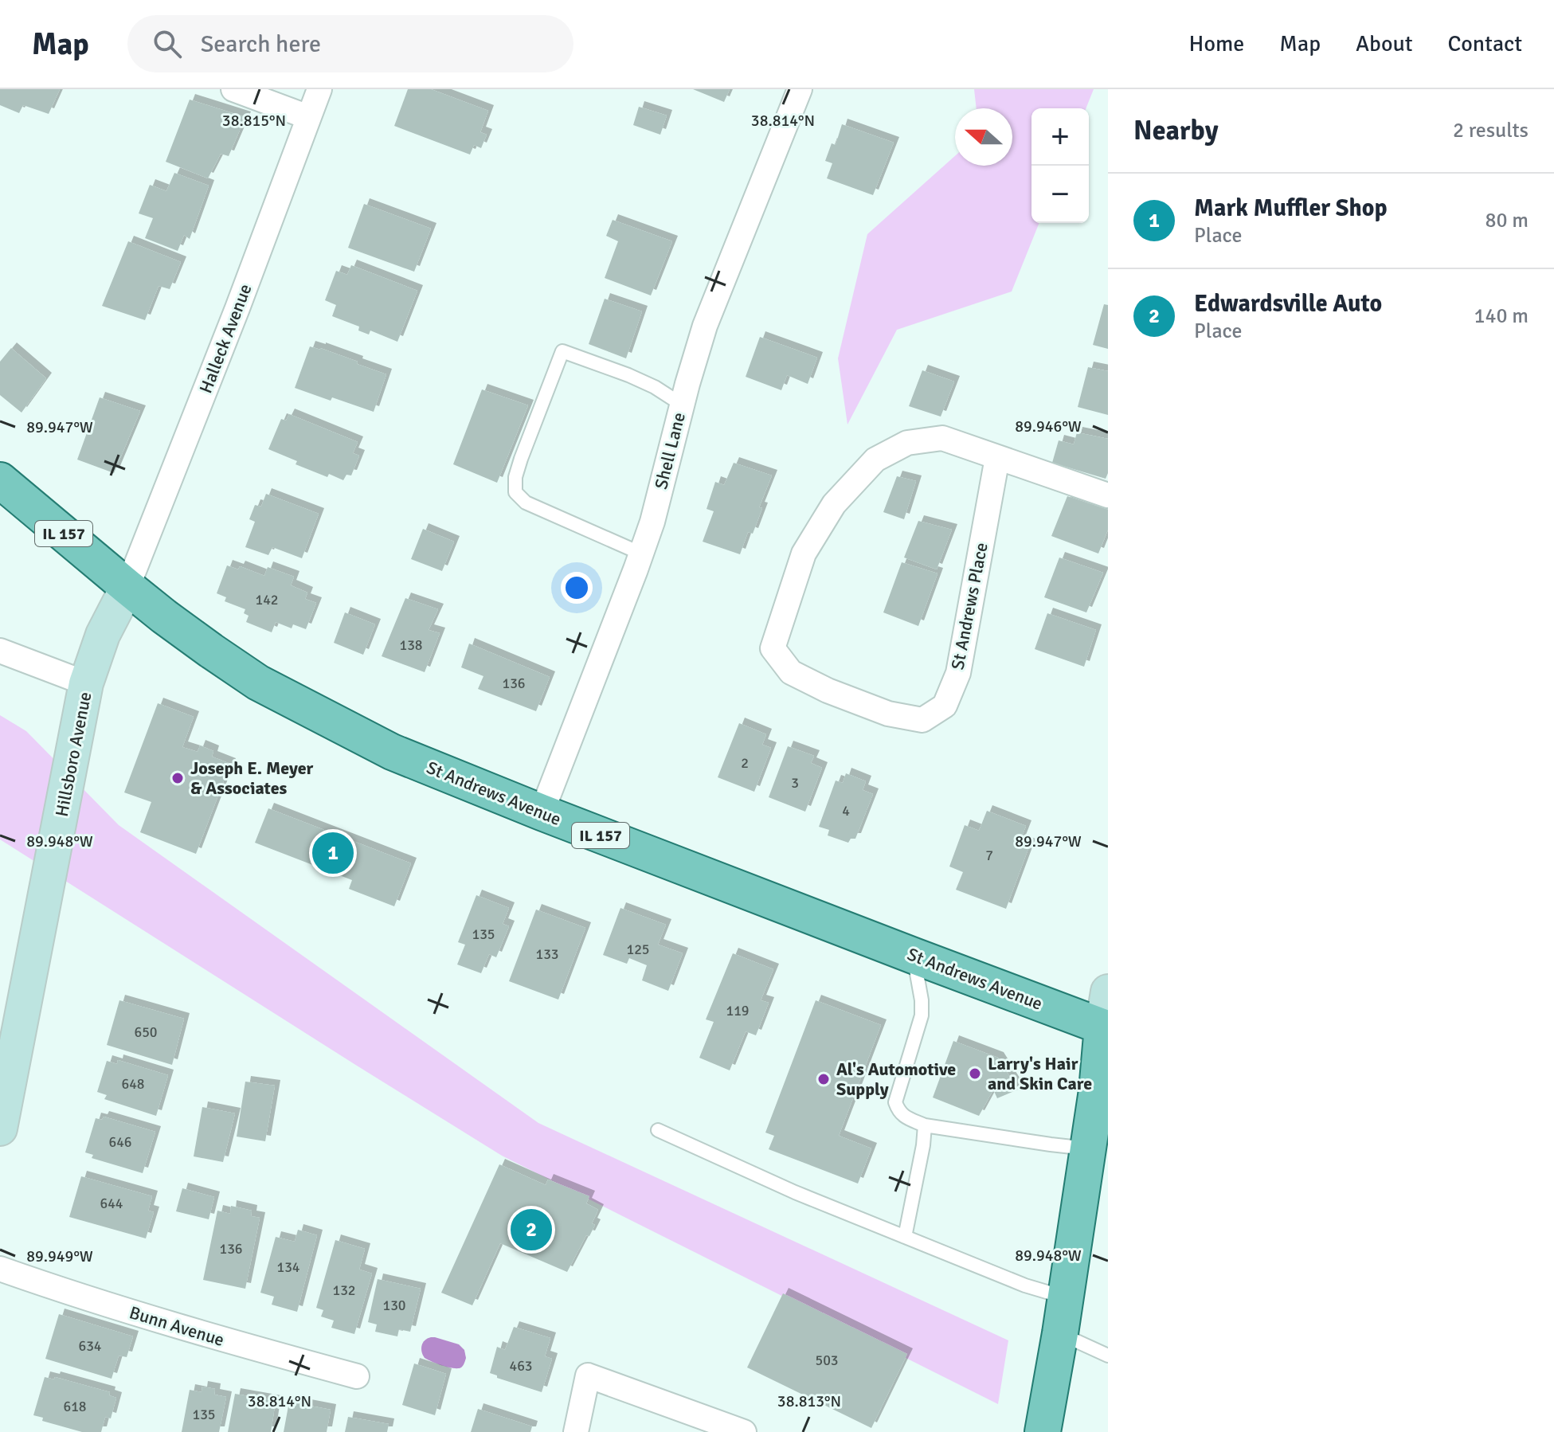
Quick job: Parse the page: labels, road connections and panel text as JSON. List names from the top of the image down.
{
  "streets": {
    "main road": ["IL 157", "St Andrews Avenue"],
    "street": [
      "Halleck Avenue",
      "Shell Lane",
      "St Andrews Place",
      "Hillsboro Avenue",
      "Bunn Avenue"
    ]
  },
  "crossings": [
    ["Halleck Avenue", "IL 157"],
    ["Halleck Avenue", "Hillsboro Avenue"],
    ["Halleck Avenue", "St Andrews Avenue"],
    ["Shell Lane", "St Andrews Avenue"],
    ["IL 157", "Hillsboro Avenue"],
    ["IL 157", "St Andrews Avenue"],
    ["Hillsboro Avenue", "St Andrews Avenue"]
  ],
  "places": ["Joseph E. Meyer & Associates", "Larry's Hair and Skin Care", "Al's Automotive Supply"],
  "house_numbers": [
    "142",
    "138",
    "136",
    "2",
    "3",
    "4",
    "7",
    "135",
    "125",
    "133",
    "119",
    "650",
    "648",
    "646",
    "644",
    "136",
    "134",
    "132",
    "130",
    "634",
    "503",
    "463",
    "618",
    "135"
  ],
  "north": "left",
  "page": {
    "header": "Map",
    "search": "Search here",
    "nav": [
      "Home",
      "Map",
      "About",
      "Contact"
    ],
    "heading": ["Nearby", "2 results"],
    "map_buttons": ["+", "−"],
    "list": [
      {
        "mark": "1",
        "name": "Mark Muffler Shop",
        "note": "Place",
        "value": "80 m"
      },
      {
        "mark": "2",
        "name": "Edwardsville Auto",
        "note": "Place",
        "value": "140 m"
      }
    ],
    "pins": ["1", "2"]
  },
  "coordinates": [
    "38.815°N",
    "38.814°N",
    "89.946°W",
    "89.947°W",
    "89.948°W",
    "89.949°W",
    "38.813°N"
  ]
}
